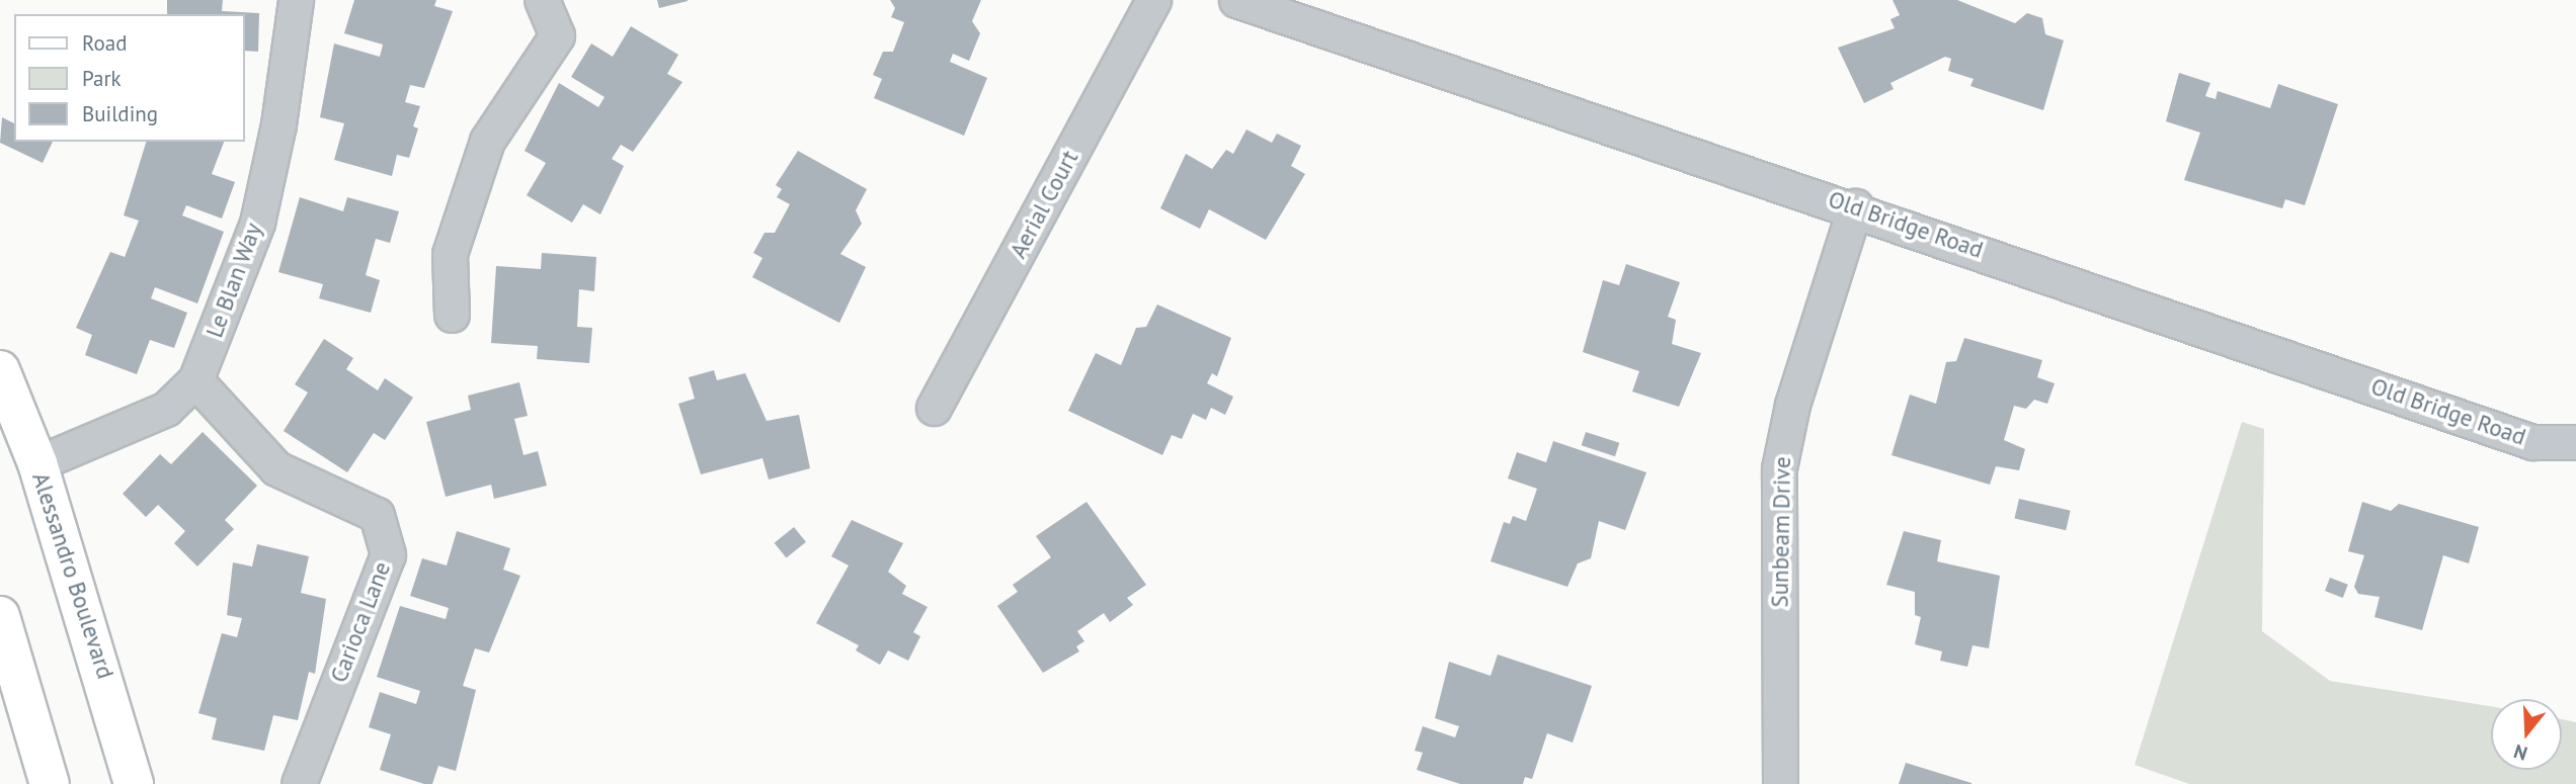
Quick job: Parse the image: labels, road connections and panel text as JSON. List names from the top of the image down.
{
  "streets": {
    "main road": ["Alessandro Boulevard"],
    "street": [
      "Aerial Court",
      "Old Bridge Road",
      "Le Blan Way",
      "Sunbeam Drive",
      "Carioca Lane"
    ]
  },
  "crossings": [
    ["Old Bridge Road", "Sunbeam Drive"],
    ["Le Blan Way", "Alessandro Boulevard"],
    ["Le Blan Way", "Carioca Lane"]
  ],
  "legend": ["Road", "Park", "Building"],
  "north": "bottom"
}
